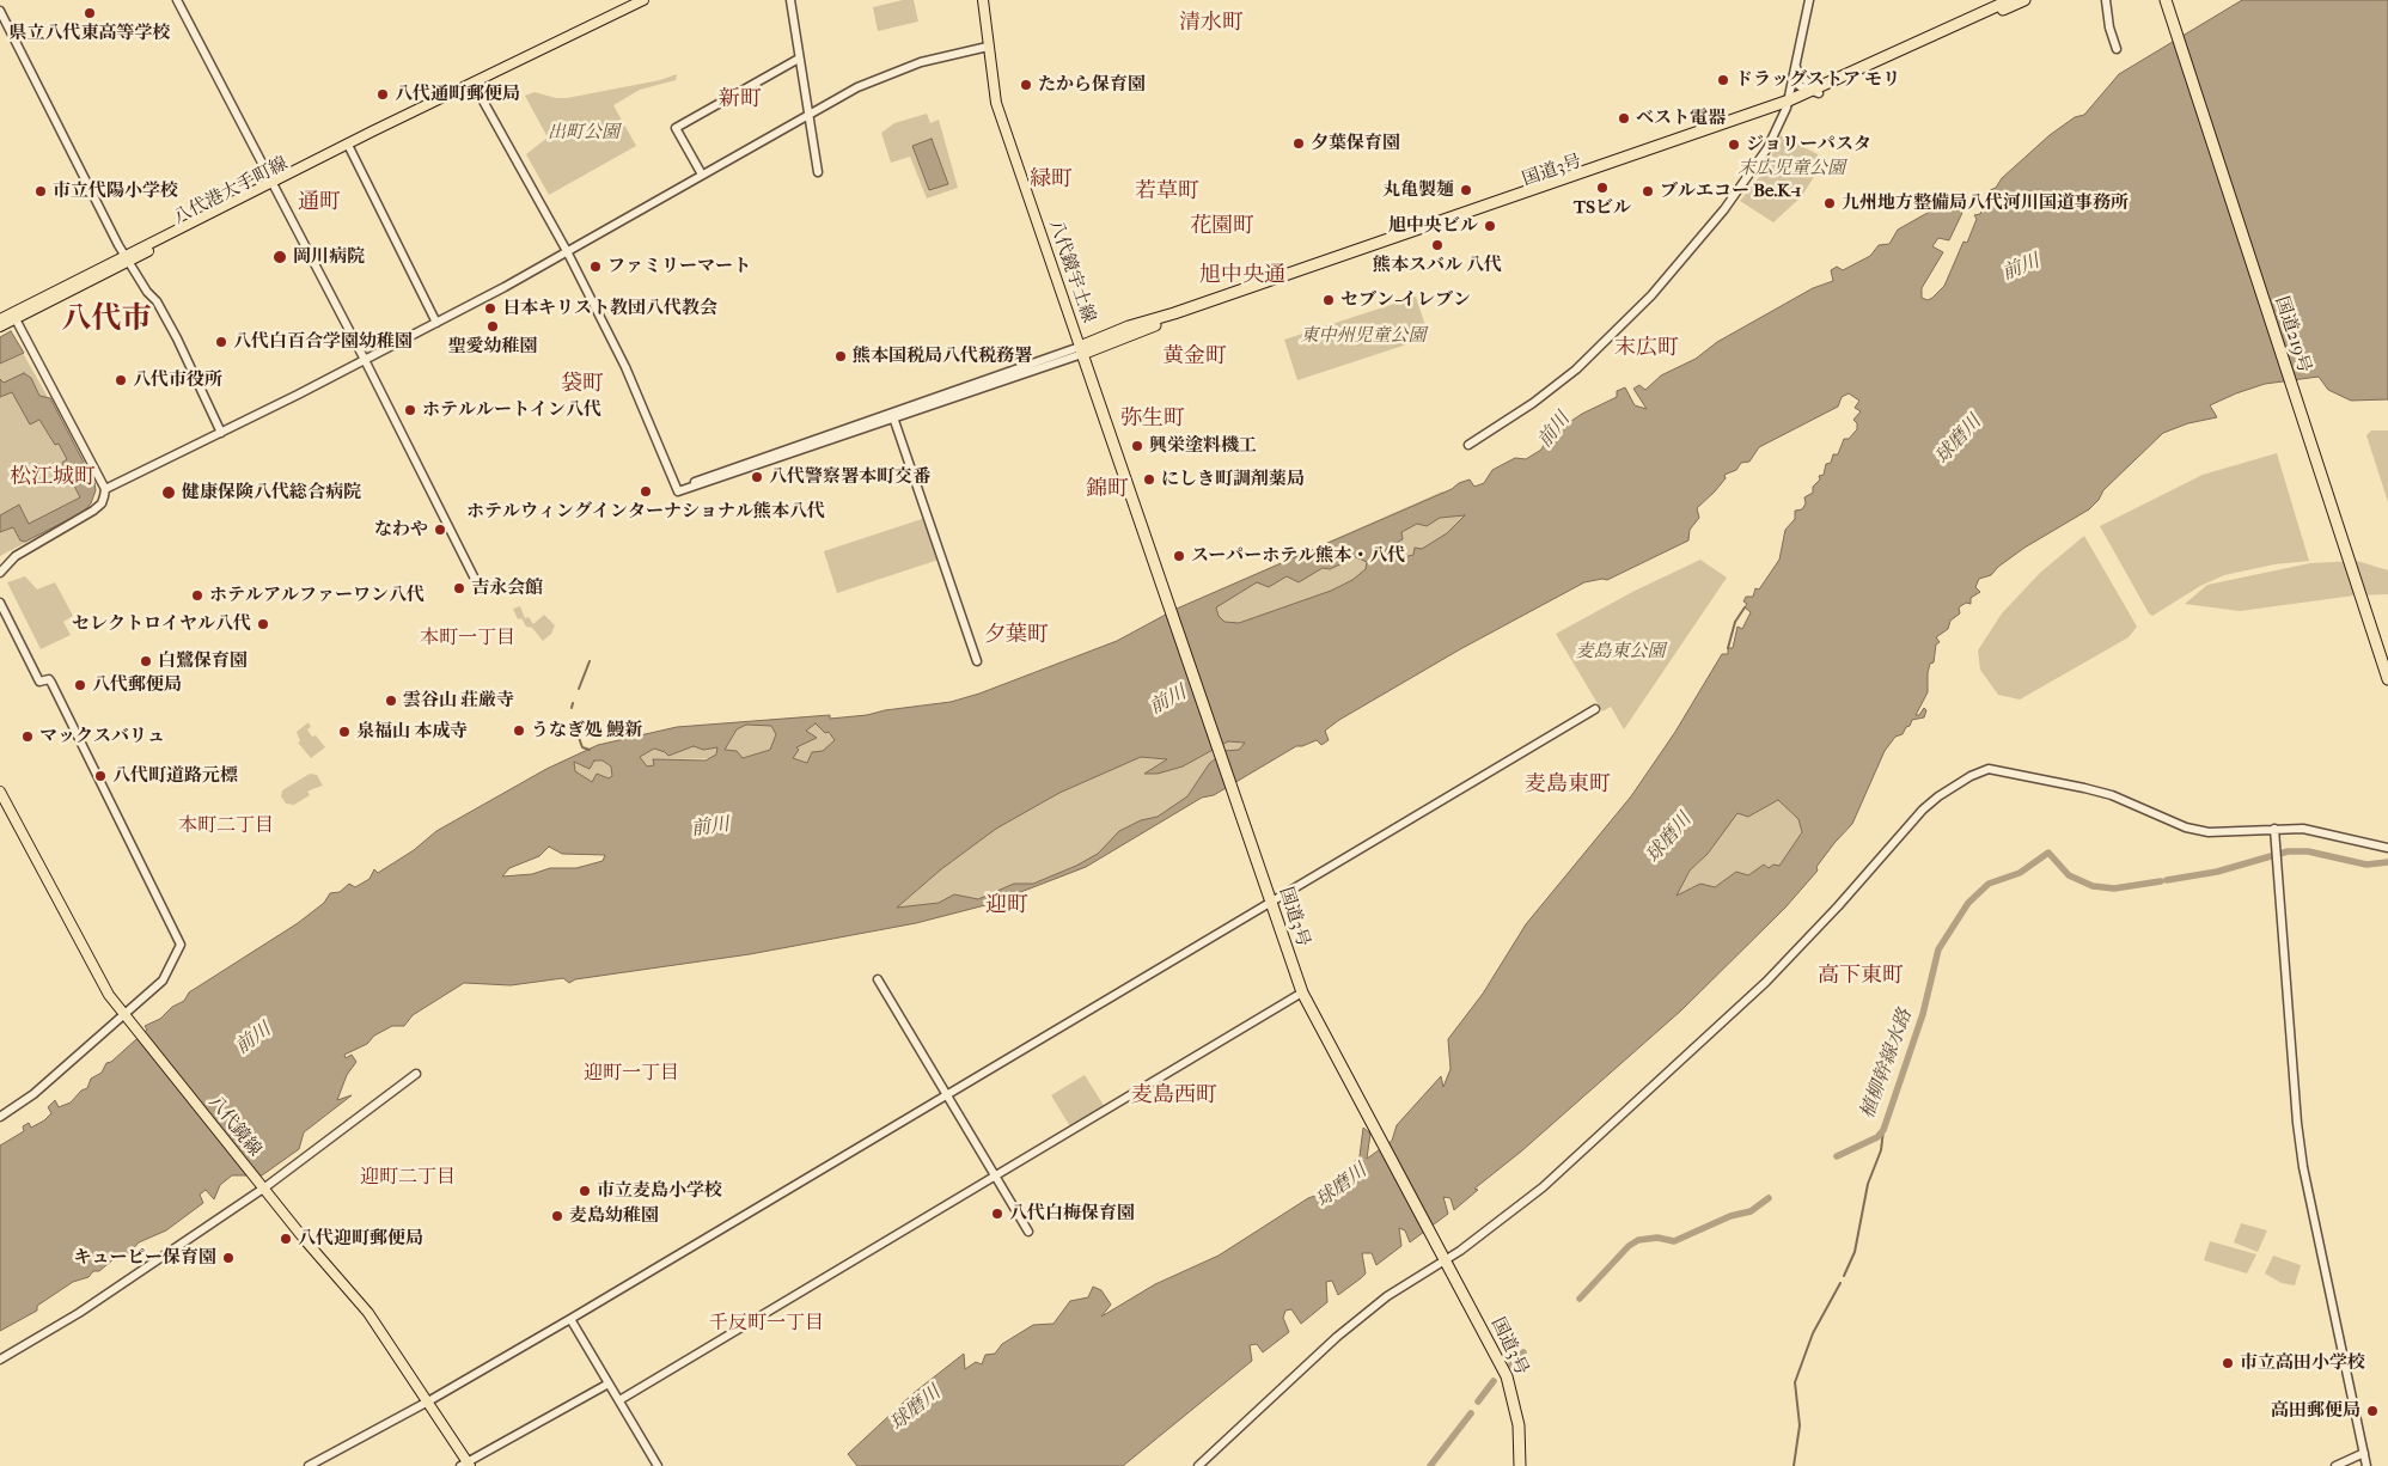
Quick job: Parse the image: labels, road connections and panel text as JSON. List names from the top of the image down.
{
  "streets": {
    "highway": ["国道3号", "国道219号"],
    "main road": ["八代港大手町線", "八代鏡宇土線", "八代鏡線"]
  },
  "crossings": [
    ["国道3号", "八代鏡宇土線"]
  ],
  "districts": [
    "清水町",
    "新町",
    "緑町",
    "若草町",
    "通町",
    "花園町",
    "旭中央通",
    "八代市",
    "末広町",
    "黄金町",
    "袋町",
    "弥生町",
    "松江城町",
    "錦町",
    "夕葉町",
    "本町一丁目",
    "麦島東町",
    "本町二丁目",
    "迎町",
    "高下東町",
    "迎町一丁目",
    "麦島西町",
    "迎町二丁目",
    "千反町一丁目"
  ],
  "water": ["前川", "球磨川", "植柳幹線水路"],
  "parks": [
    "出町公園",
    "末広児童公園",
    "東中州児童公園",
    "麦島東公園"
  ],
  "places": [
    "県立八代東高等学校",
    "ドラッグストア モリ",
    "たから保育園",
    "八代通町郵便局",
    "ベスト電器",
    "夕葉保育園",
    "ジョリーパスタ",
    "TSビル",
    "丸亀製麺",
    "市立代陽小学校",
    "ブルエコー Be.K-1",
    "九州地方整備局八代河川国道事務所",
    "旭中央ビル",
    "熊本スバル 八代",
    "岡川病院",
    "ファミリーマート",
    "セブン-イレブン",
    "日本キリスト教団八代教会",
    "聖愛幼稚園",
    "八代白百合学園幼稚園",
    "熊本国税局八代税務署",
    "八代市役所",
    "ホテルルートイン八代",
    "興栄塗料機工",
    "八代警察署本町交番",
    "にしき町調剤薬局",
    "ホテルウィングインターナショナル熊本八代",
    "健康保険八代総合病院",
    "なわや",
    "スーパーホテル熊本・八代",
    "吉永会館",
    "ホテルアルファーワン八代",
    "セレクトロイヤル八代",
    "白鷺保育園",
    "八代郵便局",
    "雲谷山 荘厳寺",
    "うなぎ処 鰻新",
    "泉福山 本成寺",
    "マックスバリュ",
    "八代町道路元標",
    "市立麦島小学校",
    "八代白梅保育園",
    "麦島幼稚園",
    "八代迎町郵便局",
    "キューピー保育園",
    "市立高田小学校",
    "高田郵便局"
  ]
}
